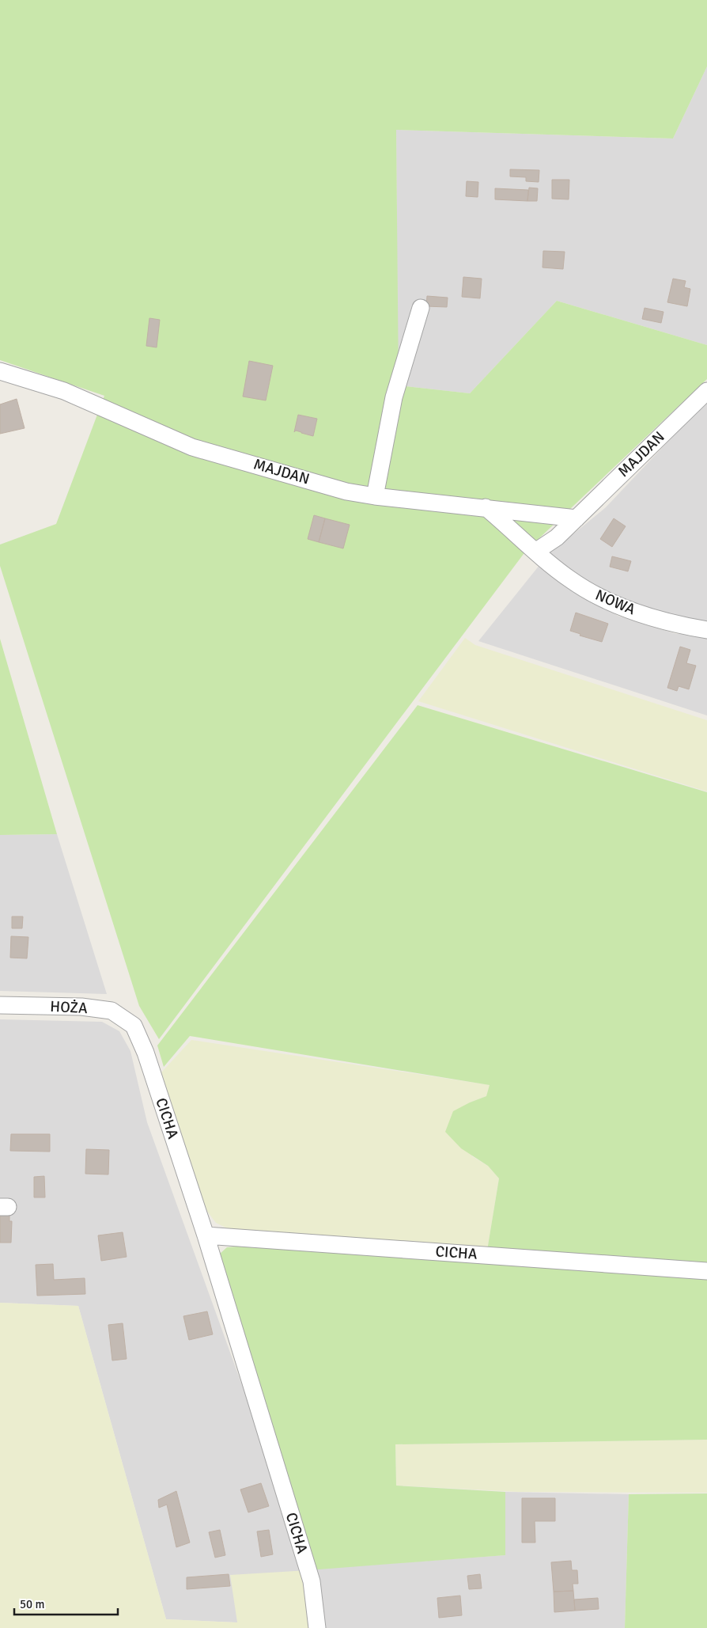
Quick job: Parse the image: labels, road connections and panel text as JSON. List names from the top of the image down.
{
  "streets": {
    "street": [
      "MAJDAN",
      "NOWA",
      "HOŻA",
      "CICHA"
    ]
  },
  "crossings": [
    ["MAJDAN", "NOWA"],
    ["HOŻA", "CICHA"]
  ],
  "scale_bar": "50 m"
}
